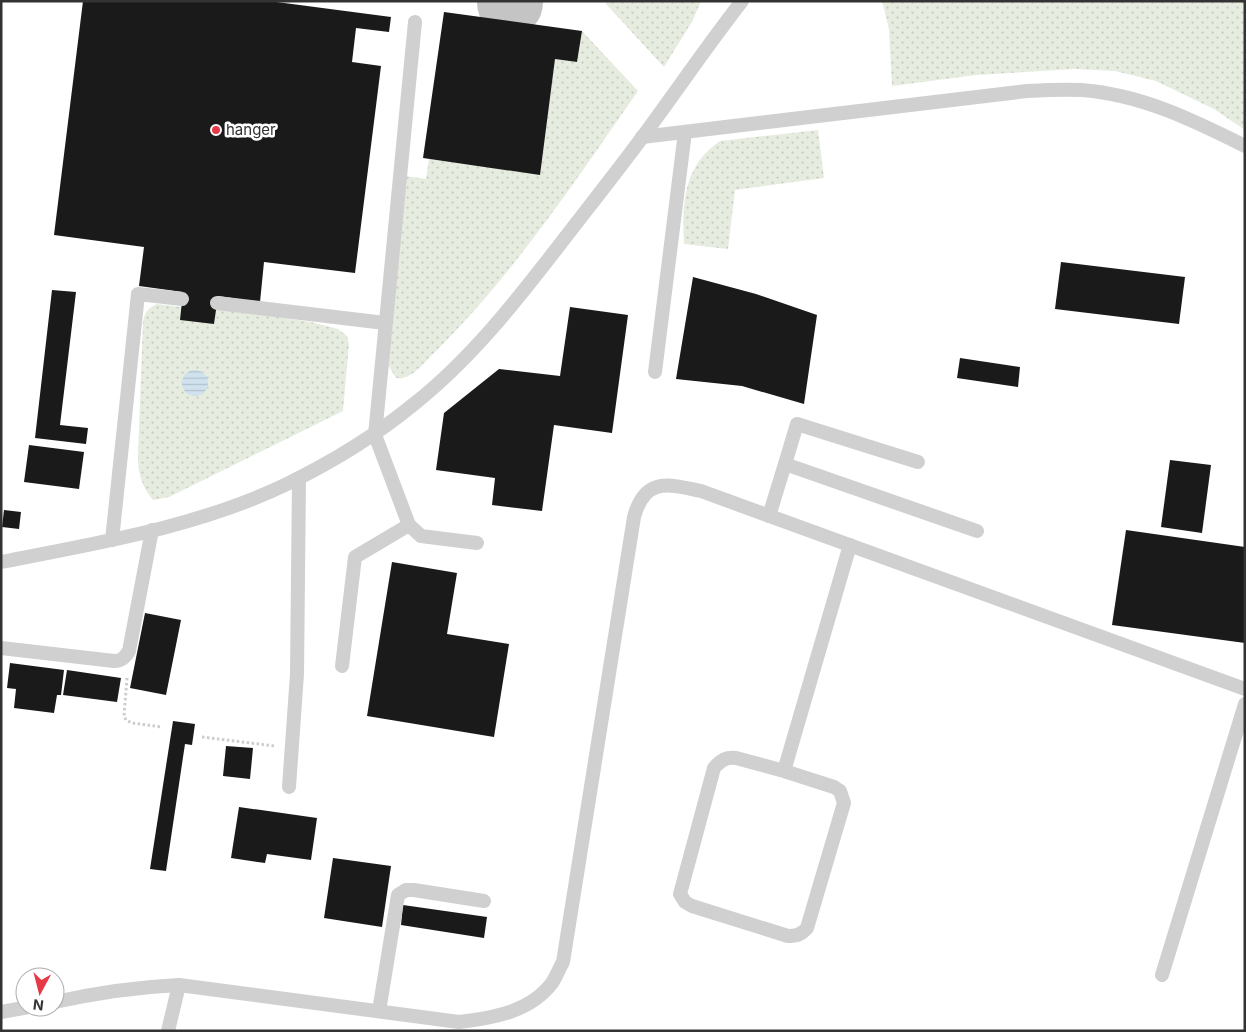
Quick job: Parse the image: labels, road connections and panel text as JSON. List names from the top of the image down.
{
  "places": ["hanger"],
  "north": "bottom"
}
